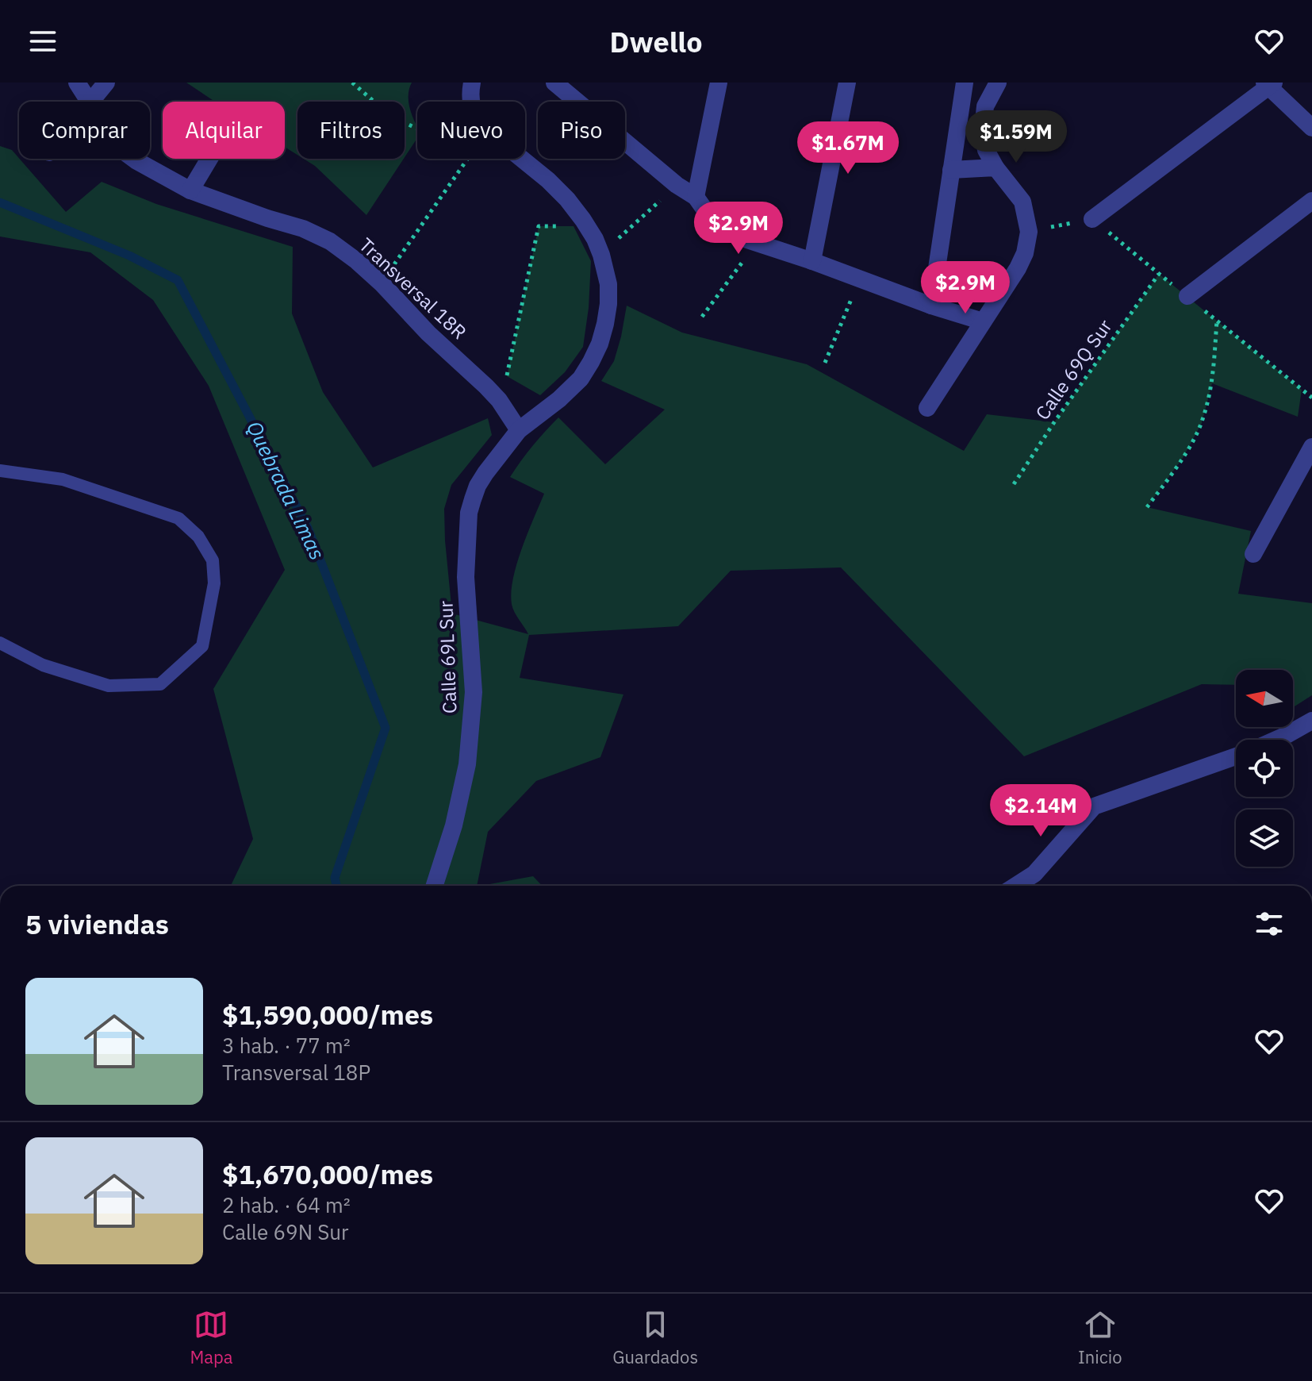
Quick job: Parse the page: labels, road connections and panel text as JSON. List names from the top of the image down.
{
  "streets": {
    "street": ["Transversal 18R", "Calle 69L Sur"],
    "path": ["Calle 69Q Sur"]
  },
  "crossings": [
    ["Transversal 18R", "Calle 69L Sur"]
  ],
  "water": ["Quebrada Limas"],
  "north": "left",
  "page": {
    "header": "Dwello",
    "chip": [
      "Comprar",
      "Alquilar",
      "Filtros",
      "Nuevo",
      "Piso"
    ],
    "price": [
      "$1.59M",
      "$1.67M",
      "$2.9M",
      "$2.9M",
      "$2.14M"
    ],
    "heading": "5 viviendas",
    "list": [
      {
        "name": "$1,590,000/mes",
        "note": "3 hab. · 77 m² · Transversal 18P"
      },
      {
        "name": "$1,670,000/mes",
        "note": "2 hab. · 64 m² · Calle 69N Sur"
      }
    ],
    "tabs": ["Mapa", "Guardados", "Inicio"]
  }
}
